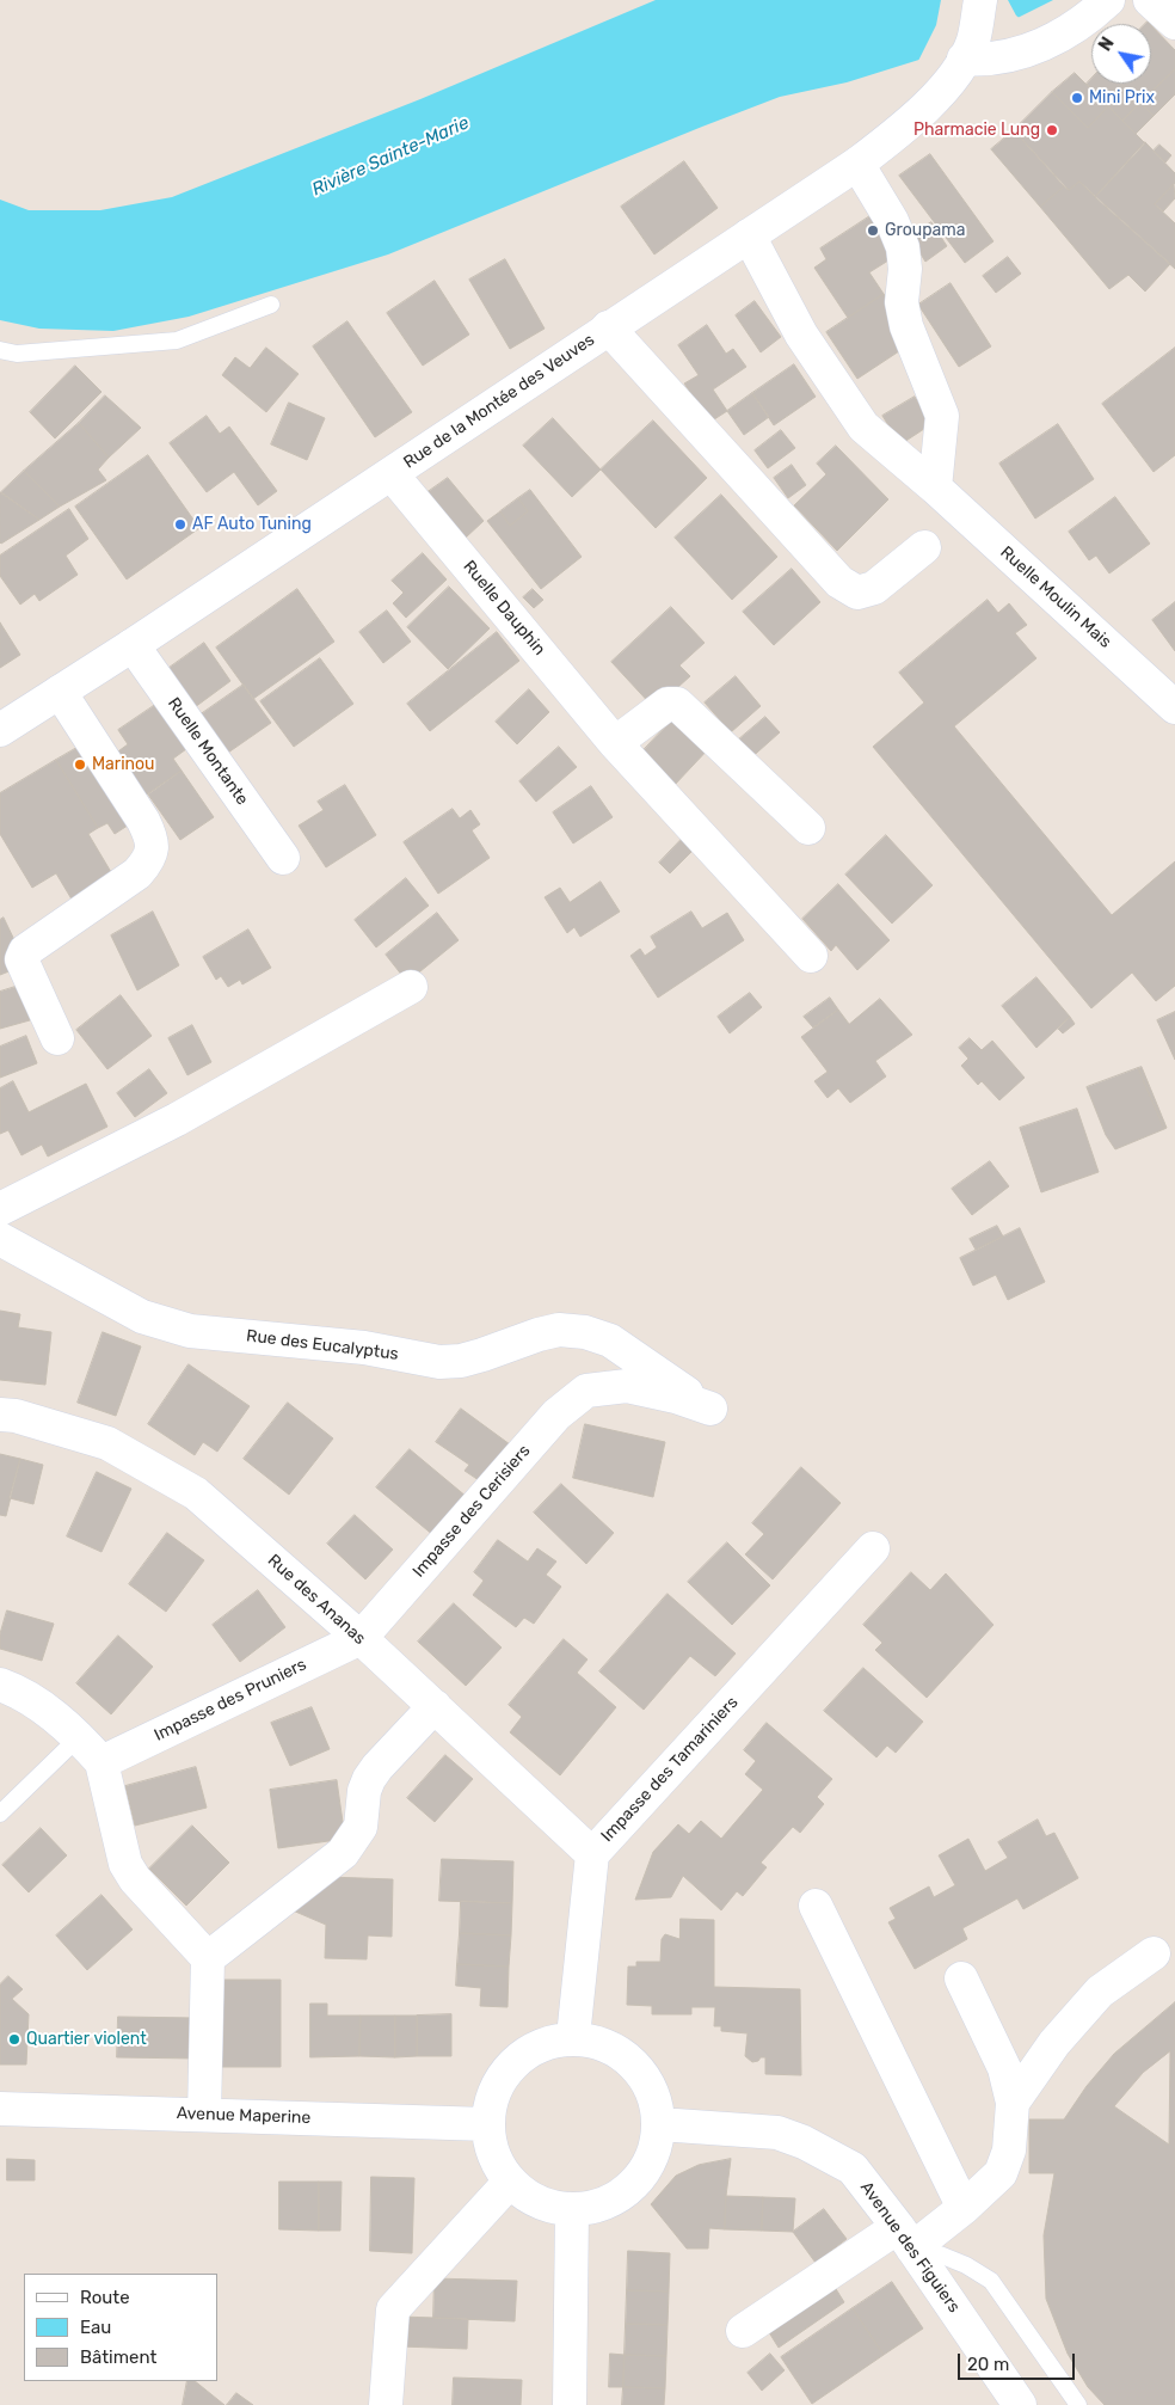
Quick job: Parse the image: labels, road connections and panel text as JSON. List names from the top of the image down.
{
  "streets": {
    "street": [
      "Rue de la Montée des Veuves",
      "Ruelle Moulin Mais",
      "Ruelle Dauphin",
      "Ruelle Montante",
      "Rue des Eucalyptus",
      "Impasse des Cerisiers",
      "Rue des Ananas",
      "Impasse des Pruniers",
      "Impasse des Tamariniers",
      "Avenue Maperine",
      "Avenue des Figuiers"
    ]
  },
  "crossings": [
    ["Rue de la Montée des Veuves", "Ruelle Moulin Mais"],
    ["Rue de la Montée des Veuves", "Ruelle Dauphin"],
    ["Rue de la Montée des Veuves", "Ruelle Montante"],
    ["Rue des Eucalyptus", "Impasse des Cerisiers"],
    ["Impasse des Cerisiers", "Rue des Ananas"],
    ["Impasse des Cerisiers", "Impasse des Pruniers"],
    ["Rue des Ananas", "Impasse des Pruniers"],
    ["Rue des Ananas", "Impasse des Tamariniers"],
    ["Impasse des Tamariniers", "Avenue Maperine"],
    ["Impasse des Tamariniers", "Avenue des Figuiers"],
    ["Avenue Maperine", "Avenue des Figuiers"]
  ],
  "water": ["Rivière Sainte-Marie"],
  "places": [
    "Mini Prix",
    "Pharmacie Lung",
    "Groupama",
    "AF Auto Tuning",
    "Marinou",
    "Quartier violent"
  ],
  "legend": ["Route", "Eau", "Bâtiment"],
  "scale_bar": "20 m",
  "north": "top left"
}
